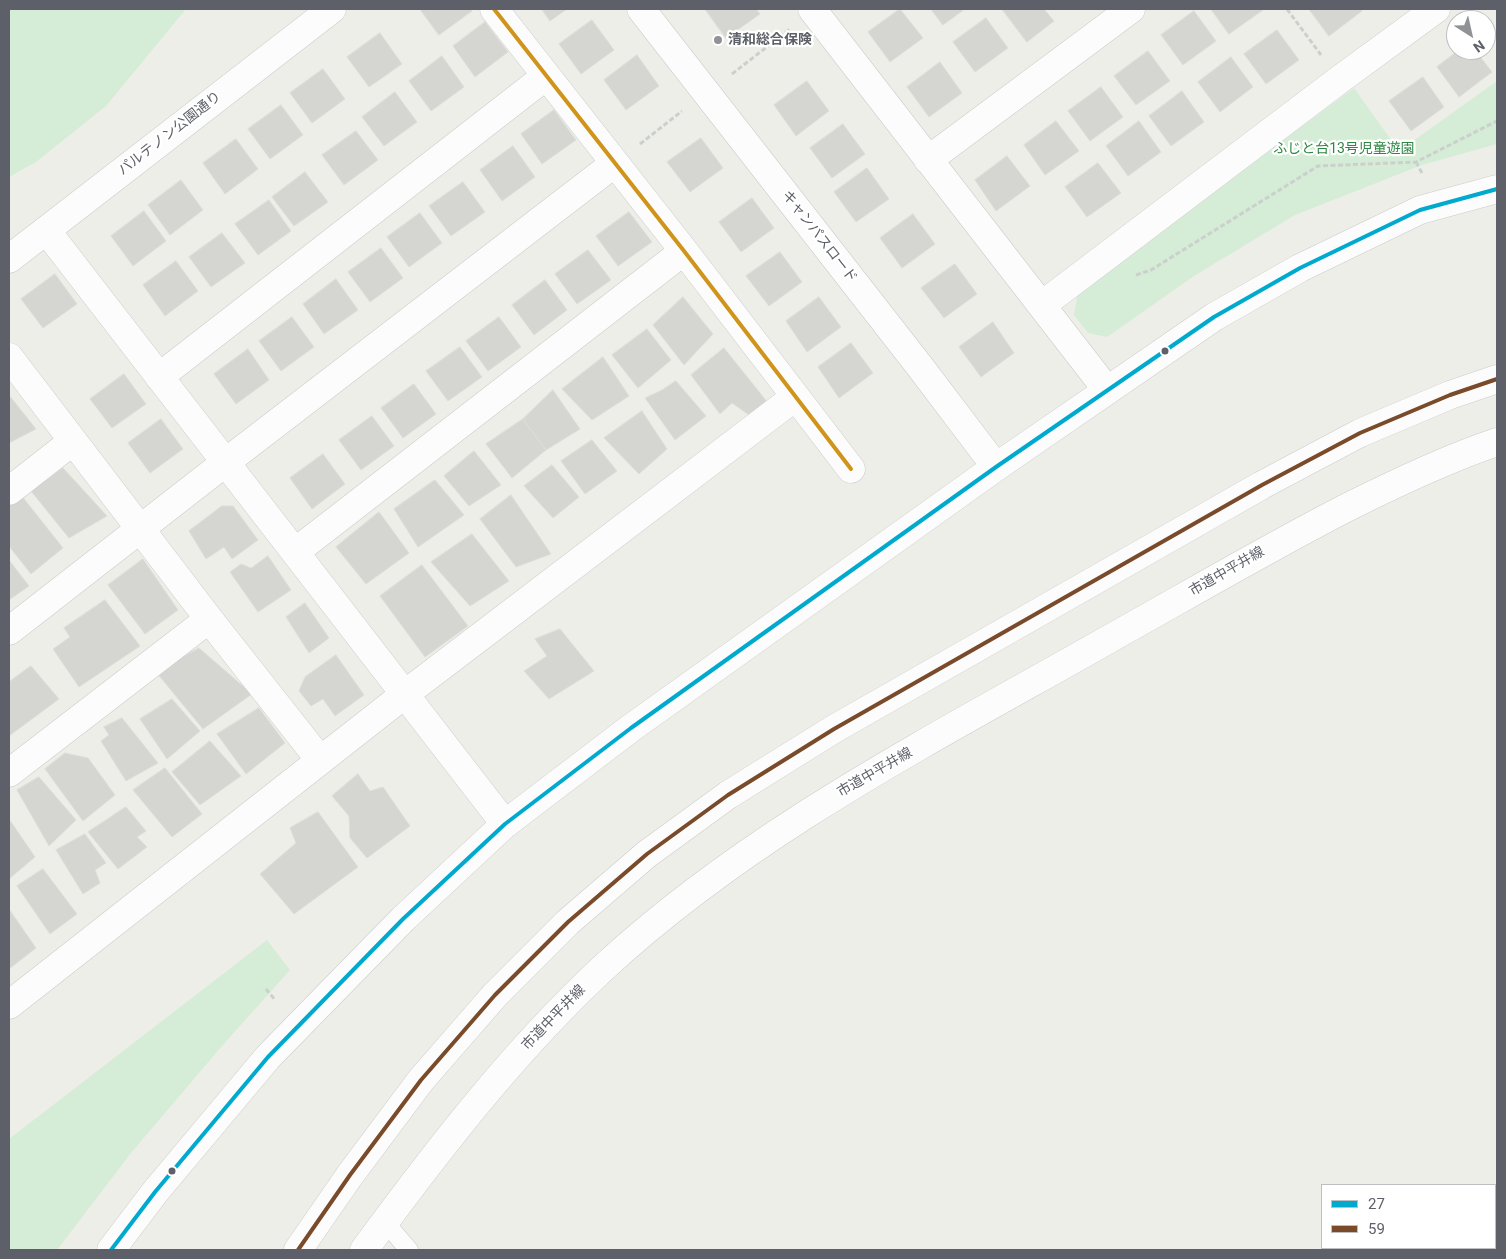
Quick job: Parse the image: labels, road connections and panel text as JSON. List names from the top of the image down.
{
  "streets": {
    "street": ["パルテノン公園通り", "キャンパスロード", "市道中平井線"]
  },
  "parks": ["ふじと台13号児童遊園"],
  "places": ["清和総合保険"],
  "lines": ["transit line 27", "transit line 59"],
  "legend": ["27", "59"],
  "north": "bottom right"
}
